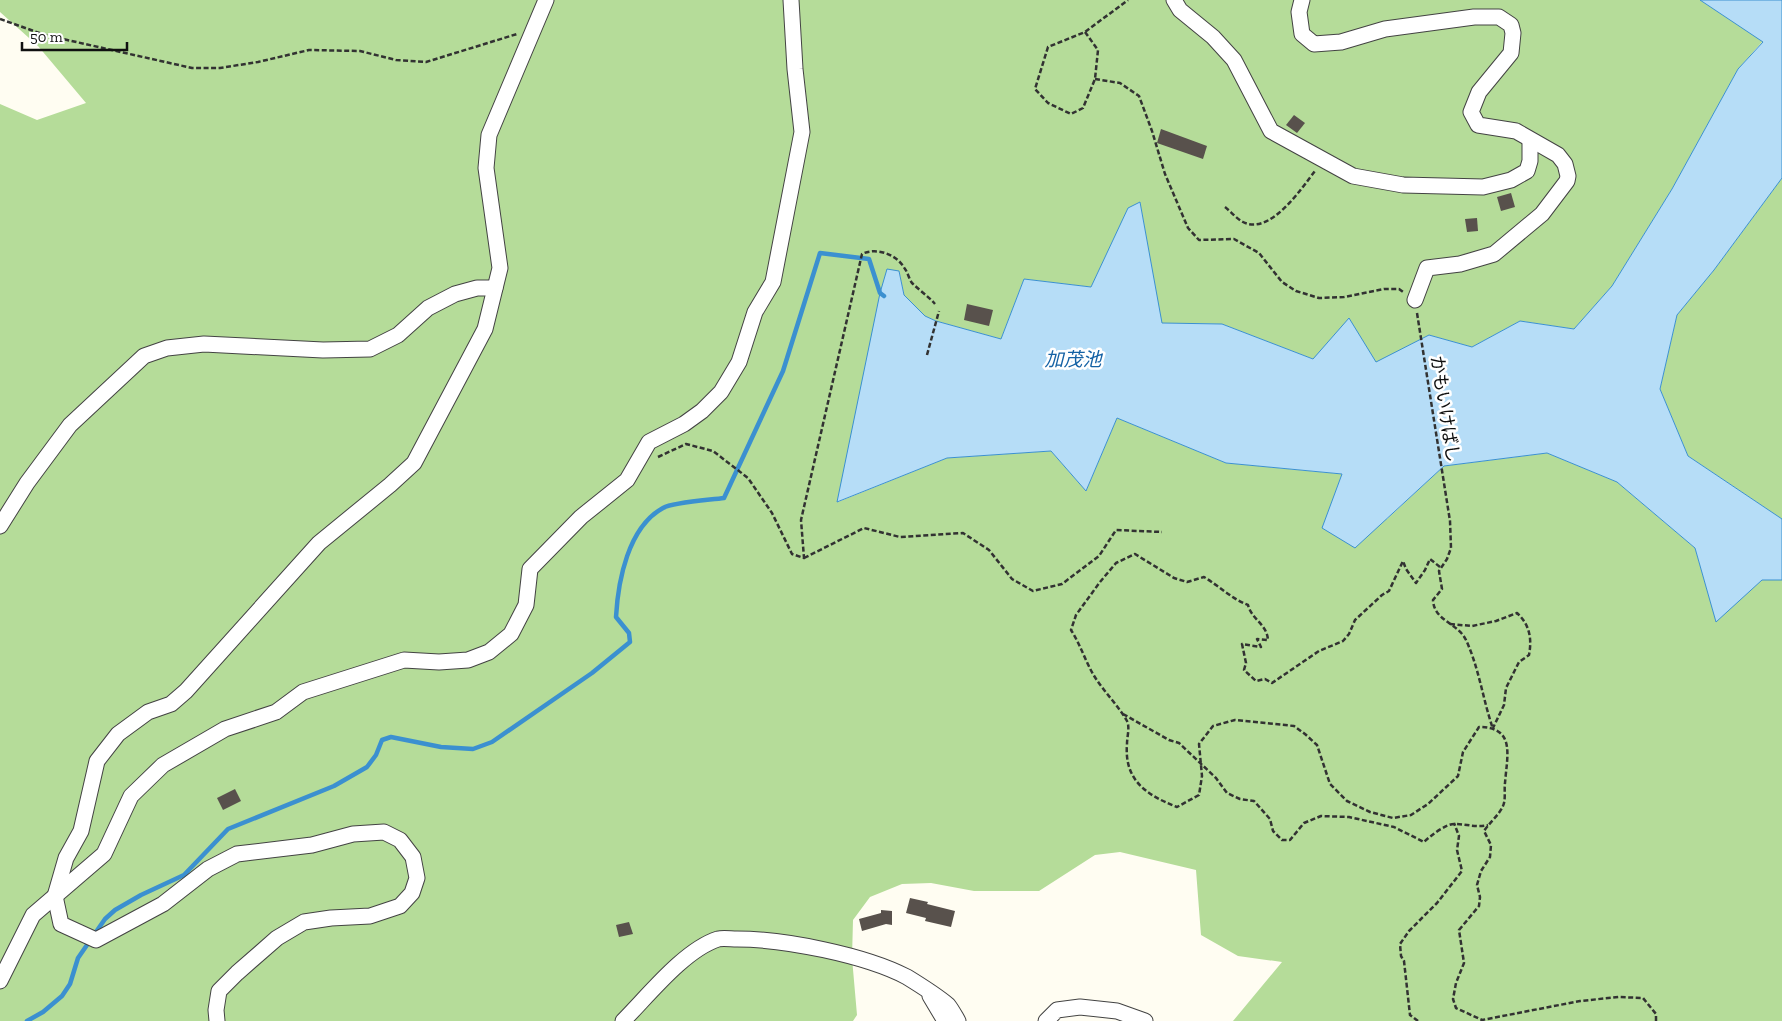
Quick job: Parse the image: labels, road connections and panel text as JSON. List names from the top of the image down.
{
  "streets": {
    "path": ["かもいけばし"]
  },
  "water": ["加茂池"],
  "scale_bar": "50 m"
}
